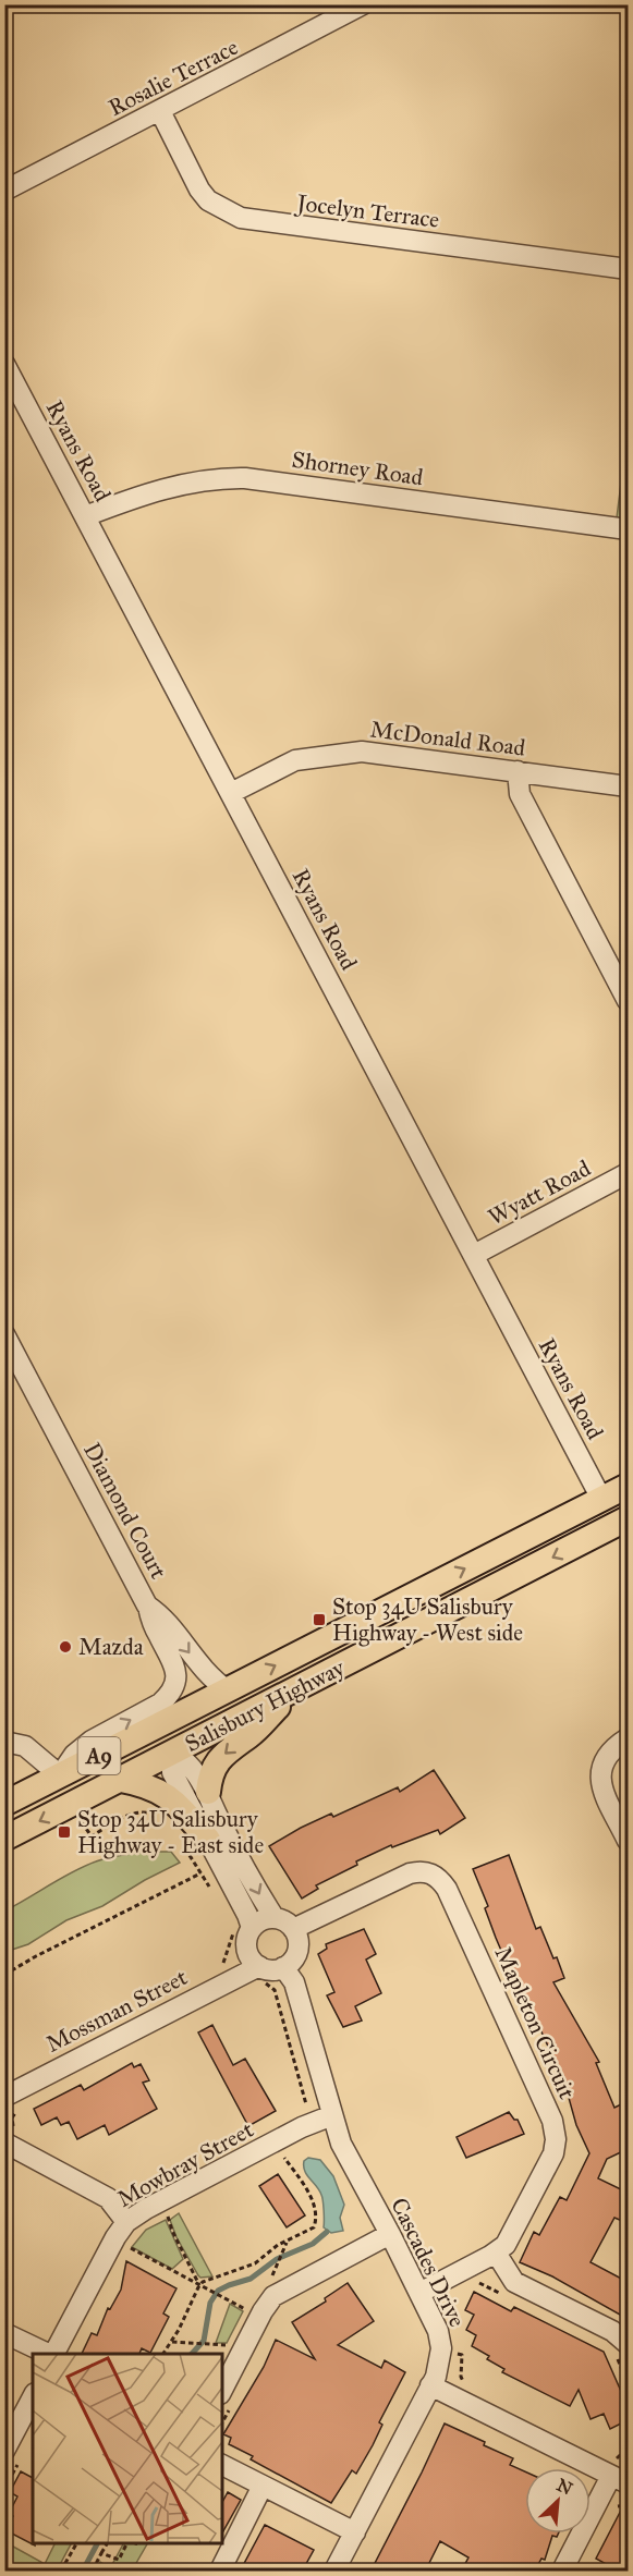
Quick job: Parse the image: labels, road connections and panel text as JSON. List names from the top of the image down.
{
  "streets": {
    "main road": ["Salisbury Highway", "A9"],
    "street": [
      "Rosalie Terrace",
      "Jocelyn Terrace",
      "Ryans Road",
      "Shorney Road",
      "McDonald Road",
      "Wyatt Road",
      "Diamond Court",
      "Mossman Street",
      "Mapleton Circuit",
      "Mowbray Street",
      "Cascades Drive"
    ]
  },
  "crossings": [
    ["Rosalie Terrace", "Jocelyn Terrace"],
    ["Ryans Road", "Shorney Road"],
    ["Ryans Road", "McDonald Road"],
    ["Ryans Road", "Wyatt Road"],
    ["Ryans Road", "Salisbury Highway"],
    ["Diamond Court", "Salisbury Highway"],
    ["Mossman Street", "Mapleton Circuit"],
    ["Mossman Street", "Cascades Drive"],
    ["Mapleton Circuit", "Cascades Drive"],
    ["Mowbray Street", "Cascades Drive"]
  ],
  "places": {
    "transit": ["Stop 34U Salisbury Highway - West side", "Stop 34U Salisbury Highway - East side"],
    "other": ["Mazda"]
  },
  "north": "top right"
}
